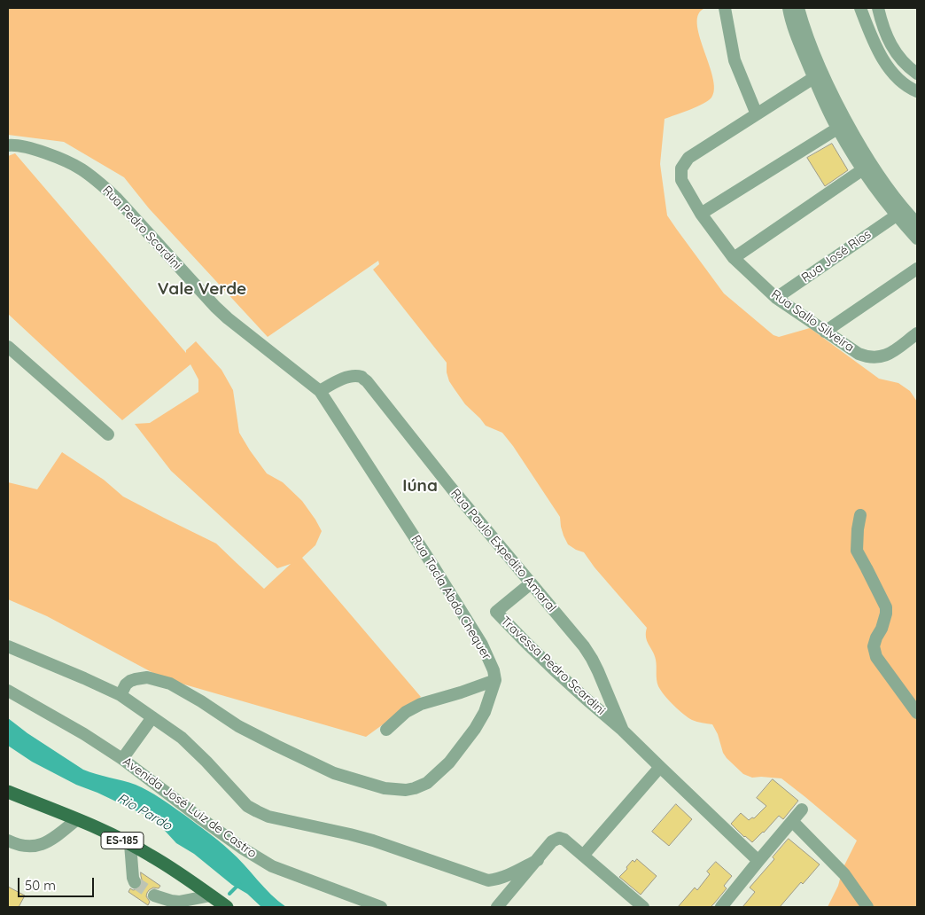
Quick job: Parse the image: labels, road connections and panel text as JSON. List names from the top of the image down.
{
  "streets": {
    "main road": ["ES-185"],
    "street": [
      "Rua Pedro Scardini",
      "Rua José Rios",
      "Rua Sallo Silveira",
      "Rua Paulo Expedito Amaral",
      "Rua Tacla Abdo Chequer",
      "Travessa Pedro Scardini",
      "Avenida José Luiz de Castro"
    ]
  },
  "crossings": [
    ["Rua Pedro Scardini", "Rua Paulo Expedito Amaral"],
    ["Rua Pedro Scardini", "Rua Tacla Abdo Chequer"],
    ["Rua José Rios", "Rua Sallo Silveira"],
    ["Rua Paulo Expedito Amaral", "Rua Tacla Abdo Chequer"],
    ["Rua Paulo Expedito Amaral", "Travessa Pedro Scardini"]
  ],
  "districts": ["Vale Verde", "Iúna"],
  "water": ["Rio Pardo"],
  "scale_bar": "50 m"
}
